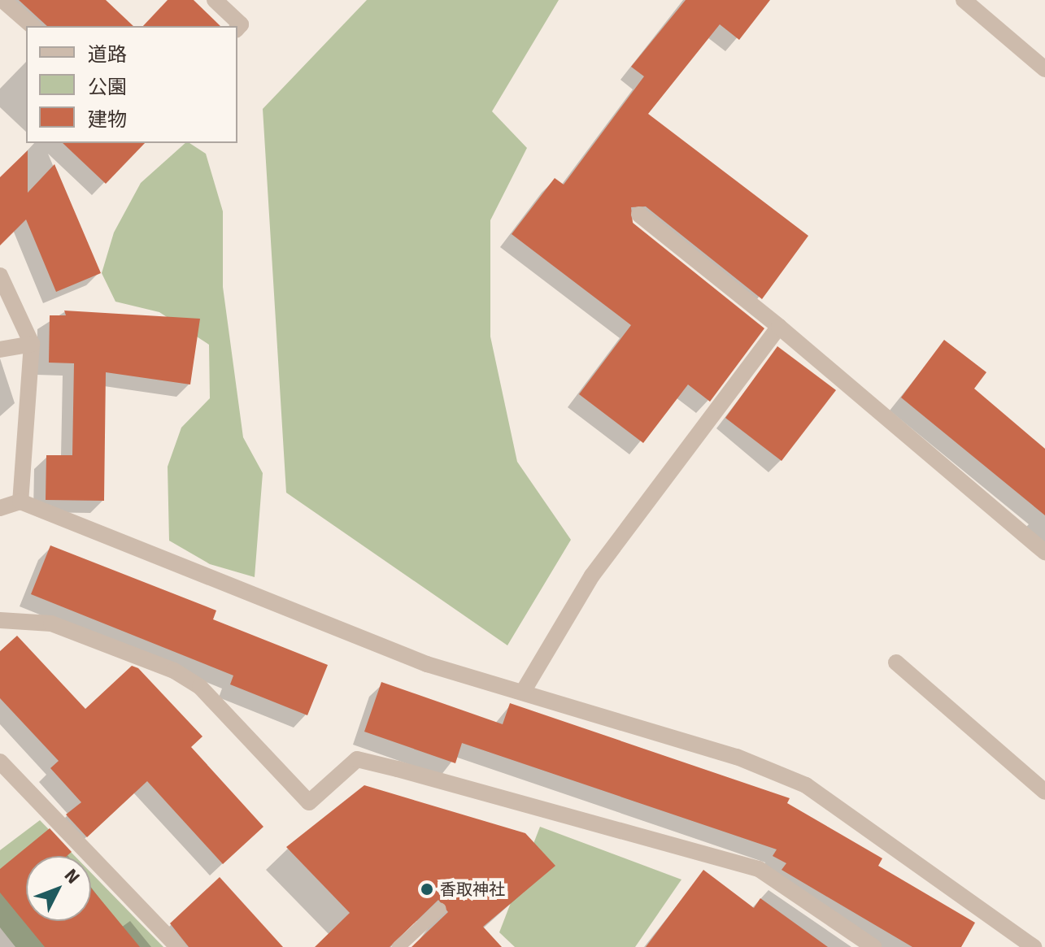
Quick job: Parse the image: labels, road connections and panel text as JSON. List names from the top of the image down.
{
  "places": ["香取神社"],
  "legend": ["道路", "公園", "建物"],
  "north": "top right"
}
